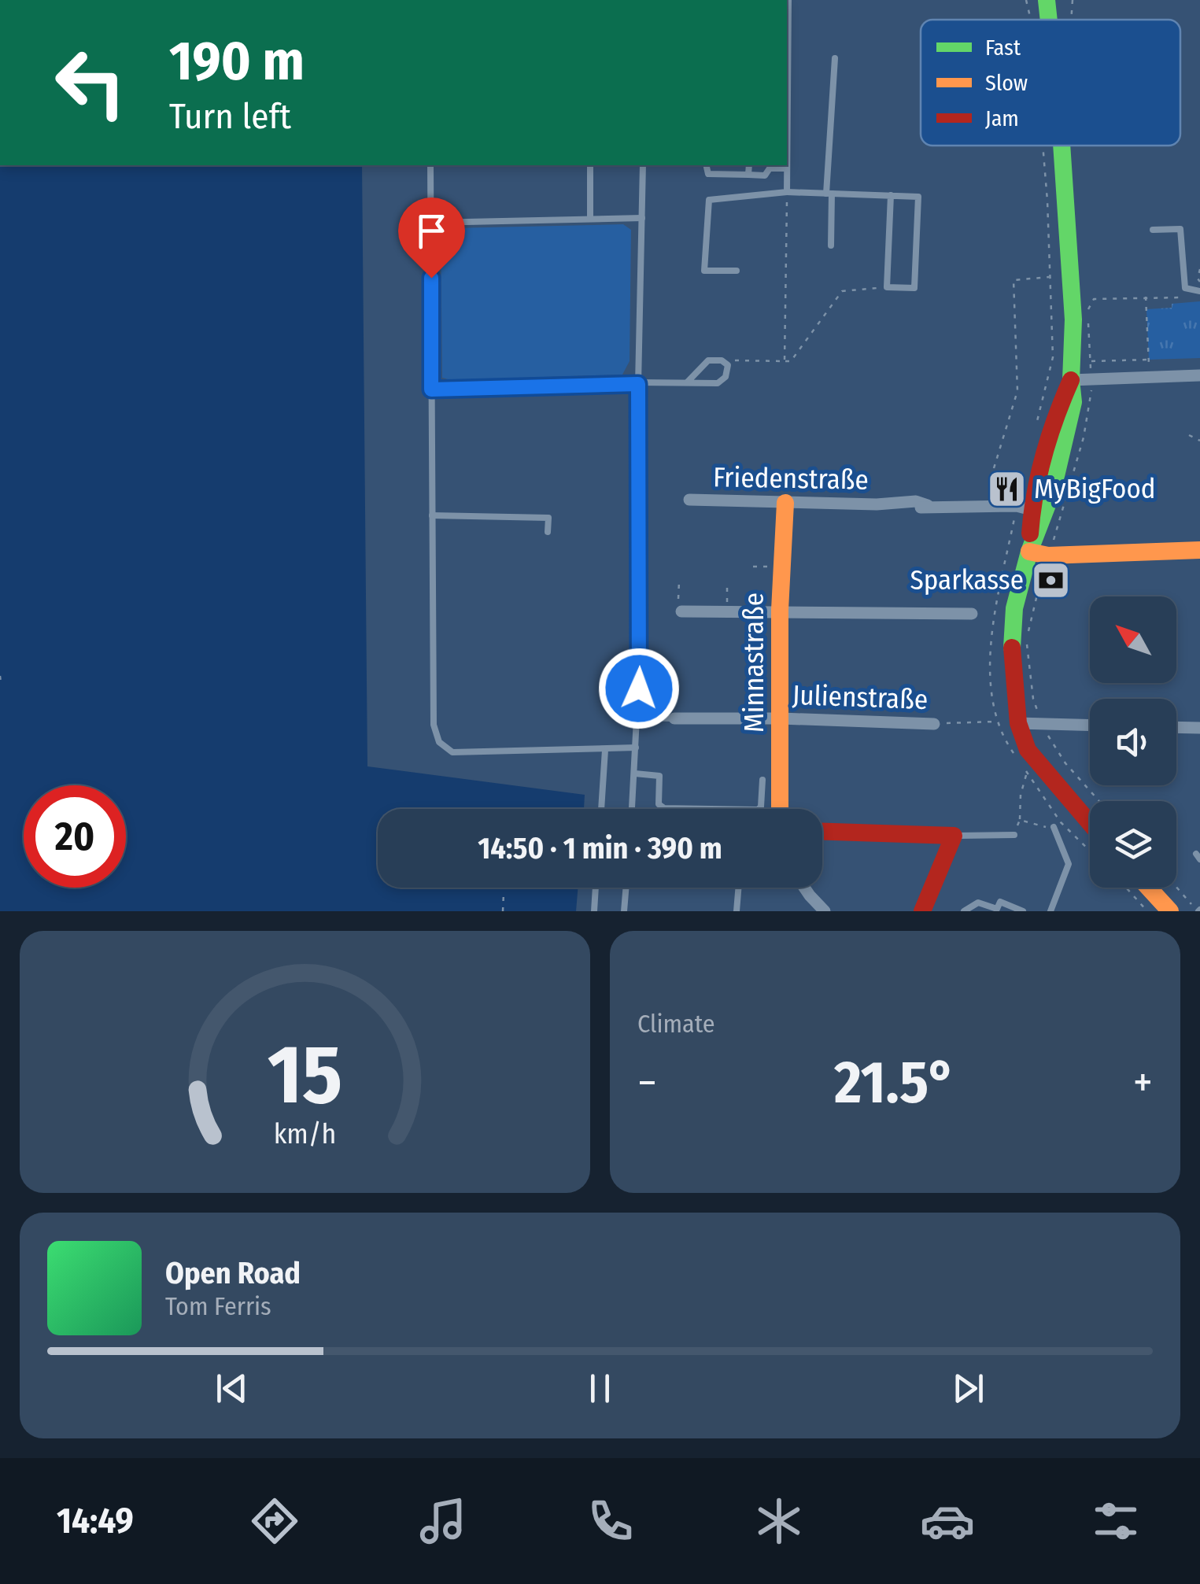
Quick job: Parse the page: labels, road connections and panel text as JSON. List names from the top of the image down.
{
  "streets": {
    "main road": ["Minnastraße"],
    "street": ["Friedenstraße", "Julienstraße"]
  },
  "crossings": [
    ["Friedenstraße", "Minnastraße"],
    ["Minnastraße", "Julienstraße"]
  ],
  "places": {
    "restaurant": ["MyBigFood"],
    "bank": ["Sparkasse"]
  },
  "legend": ["Fast", "Slow", "Jam"],
  "north": "top left",
  "page": {
    "turn": ["190 m", "Turn left"],
    "limit": "20",
    "trip": "14:50 · 1 min · 390 m",
    "tile": "Climate",
    "heat": ["−", "21.5°", "+"],
    "song": ["Open Road", "Tom Ferris"],
    "tabs": "14:49",
    "gauge": ["15", "km/h"]
  }
}
